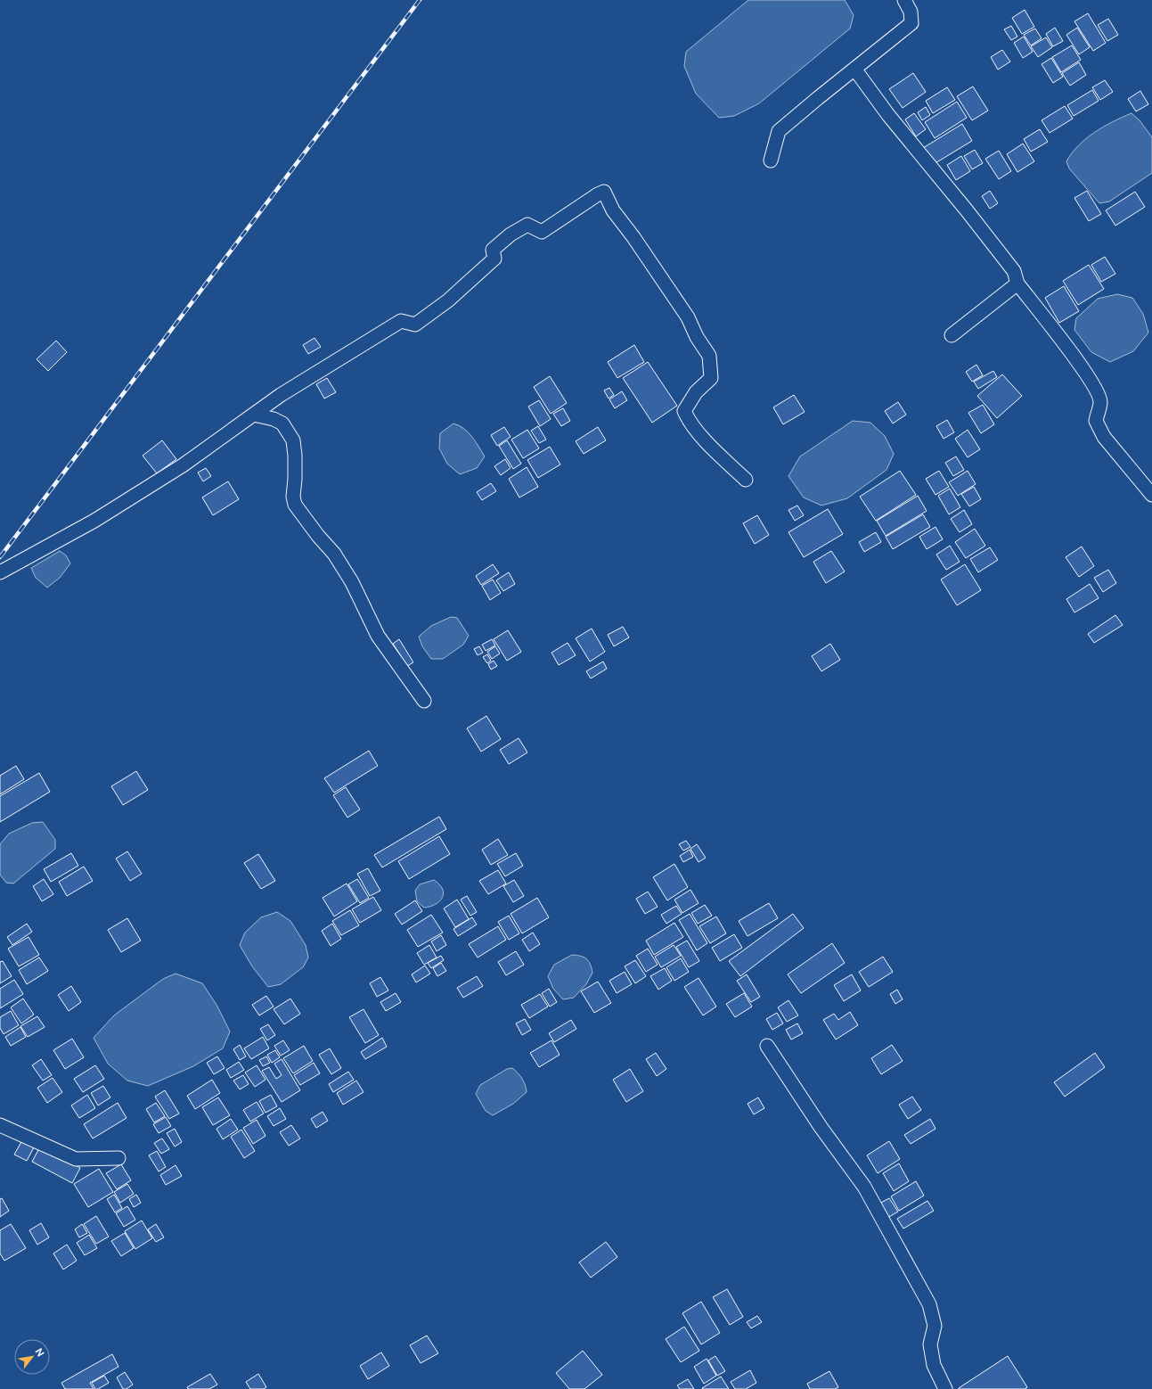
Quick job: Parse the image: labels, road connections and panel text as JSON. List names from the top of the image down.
{
  "north": "top right"
}
